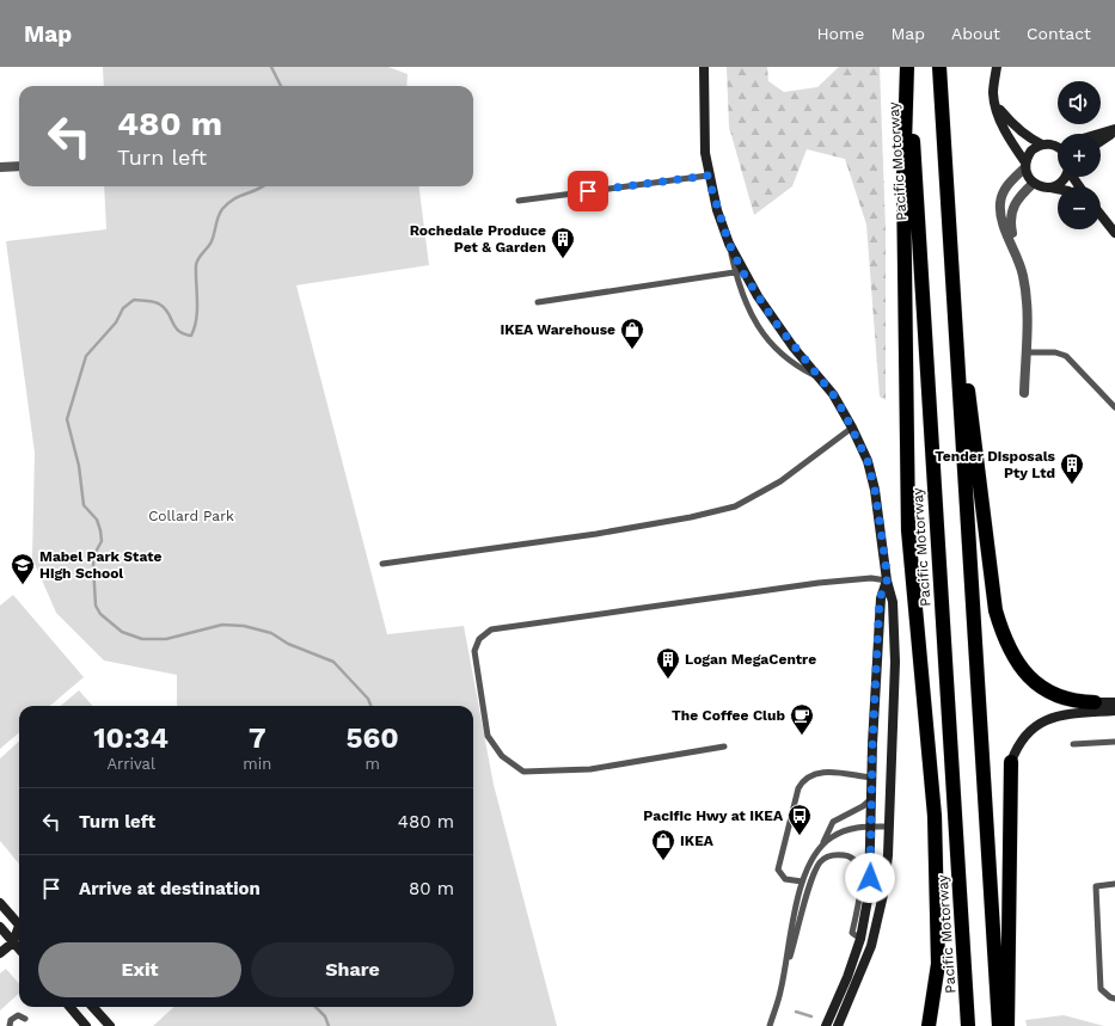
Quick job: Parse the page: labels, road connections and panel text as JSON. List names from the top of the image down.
{
  "streets": {
    "highway": ["Pacific Motorway"]
  },
  "parks": ["Collard Park"],
  "places": {
    "building": ["Rochedale Produce Pet & Garden", "Tender Disposals Pty Ltd", "Logan MegaCentre"],
    "shop": ["IKEA Warehouse", "IKEA"],
    "school or university": ["Mabel Park State High School"],
    "cafe": ["The Coffee Club"],
    "bus stop": ["Pacific Hwy at IKEA"]
  },
  "page": {
    "header": "Map",
    "nav": [
      "Home",
      "Map",
      "About",
      "Contact"
    ],
    "map_buttons": ["+", "−"],
    "turn": ["480 m", "Turn left"],
    "eta": [
      "10:34",
      "Arrival",
      "7",
      "min",
      "560",
      "m"
    ],
    "list": [
      {
        "name": "Turn left",
        "value": "480 m"
      },
      {
        "name": "Arrive at destination",
        "value": "80 m"
      }
    ],
    "buttons": ["Exit", "Share"]
  }
}
